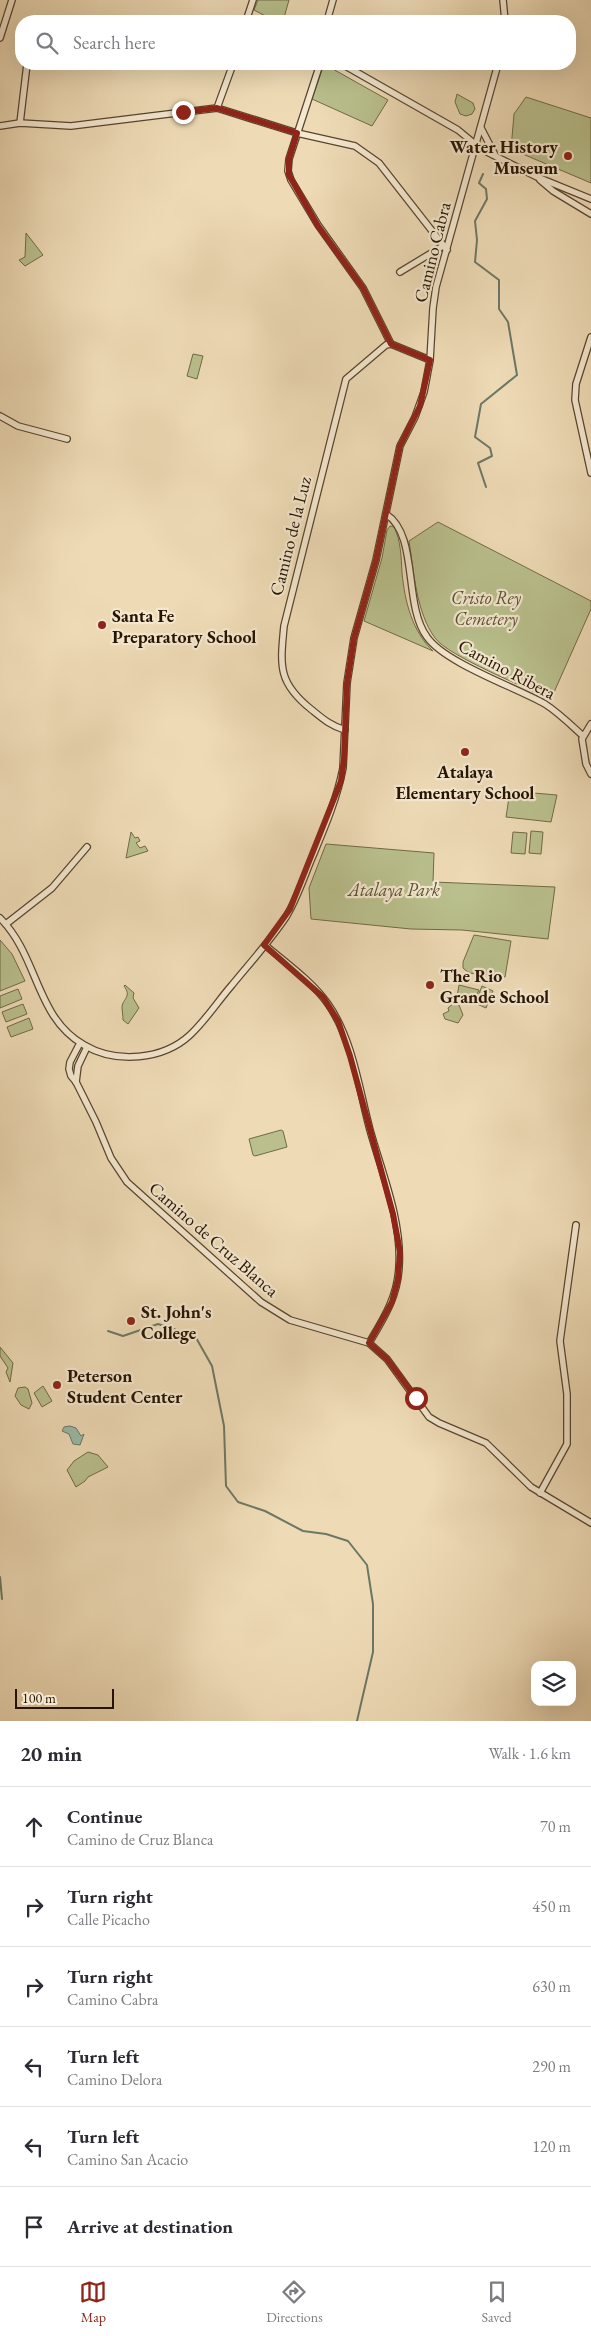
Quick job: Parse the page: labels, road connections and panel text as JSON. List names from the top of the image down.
{
  "streets": {
    "street": [
      "Camino Cabra",
      "Camino de la Luz",
      "Camino Ribera",
      "Camino de Cruz Blanca"
    ]
  },
  "crossings": [
    ["Camino Cabra", "Camino de la Luz"],
    ["Camino Cabra", "Camino Ribera"],
    ["Camino Cabra", "Camino de Cruz Blanca"]
  ],
  "parks": ["Cristo Rey Cemetery", "Atalaya Park"],
  "places": [
    "Water History Museum",
    "Santa Fe Preparatory School",
    "Atalaya Elementary School",
    "The Rio Grande School",
    "St. John's College",
    "Peterson Student Center"
  ],
  "scale_bar": "100 m",
  "page": {
    "search": "Search here",
    "scale": "100 m",
    "heading": ["20 min", "Walk · 1.6 km"],
    "list": [
      ["Continue", "Camino de Cruz Blanca", "70 m"],
      ["Turn right", "Calle Picacho", "450 m"],
      ["Turn right", "Camino Cabra", "630 m"],
      ["Turn left", "Camino Delora", "290 m"],
      ["Turn left", "Camino San Acacio", "120 m"],
      "Arrive at destination"
    ],
    "nav": ["Map", "Directions", "Saved"]
  }
}
